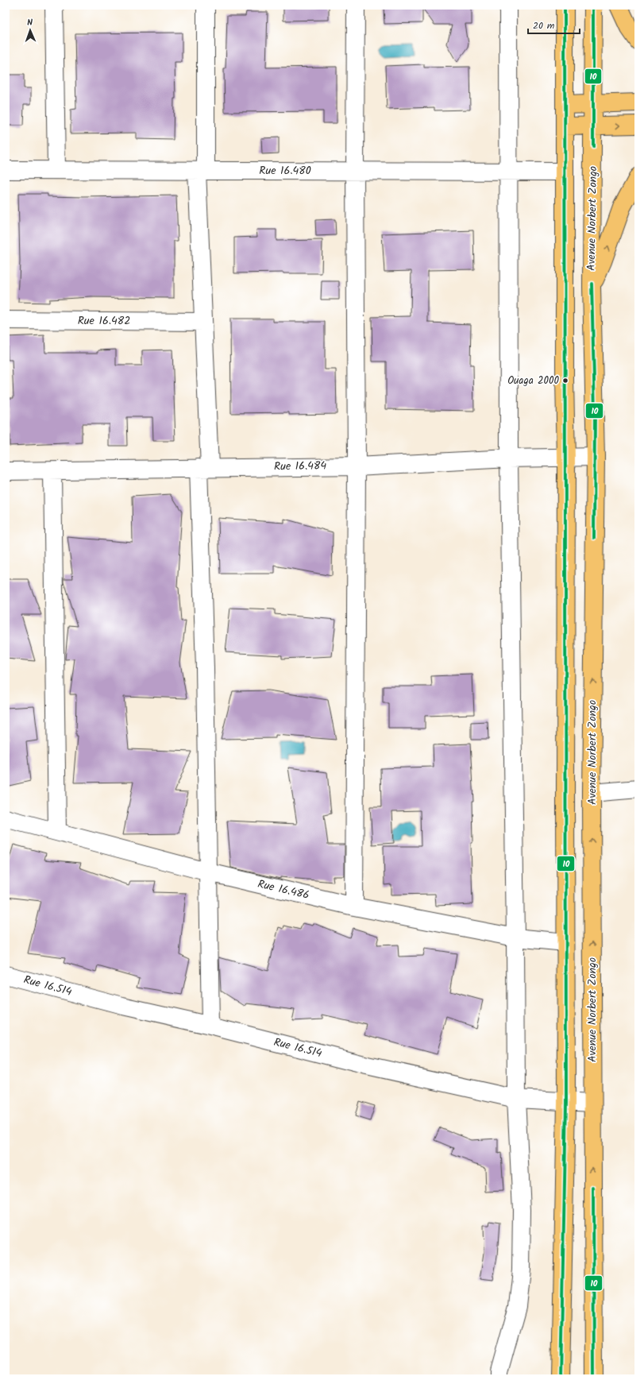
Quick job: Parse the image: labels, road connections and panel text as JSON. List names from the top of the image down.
{
  "streets": {
    "main road": ["Avenue Norbert Zongo"],
    "street": [
      "Rue 16.480",
      "Rue 16.482",
      "Rue 16.484",
      "Rue 16.486",
      "Rue 16.514"
    ]
  },
  "crossings": [
    ["Avenue Norbert Zongo", "Rue 16.484"],
    ["Avenue Norbert Zongo", "Rue 16.514"]
  ],
  "places": ["Ouaga 2000"],
  "lines": ["transit line 10"],
  "scale_bar": "20 m",
  "north": "top"
}
